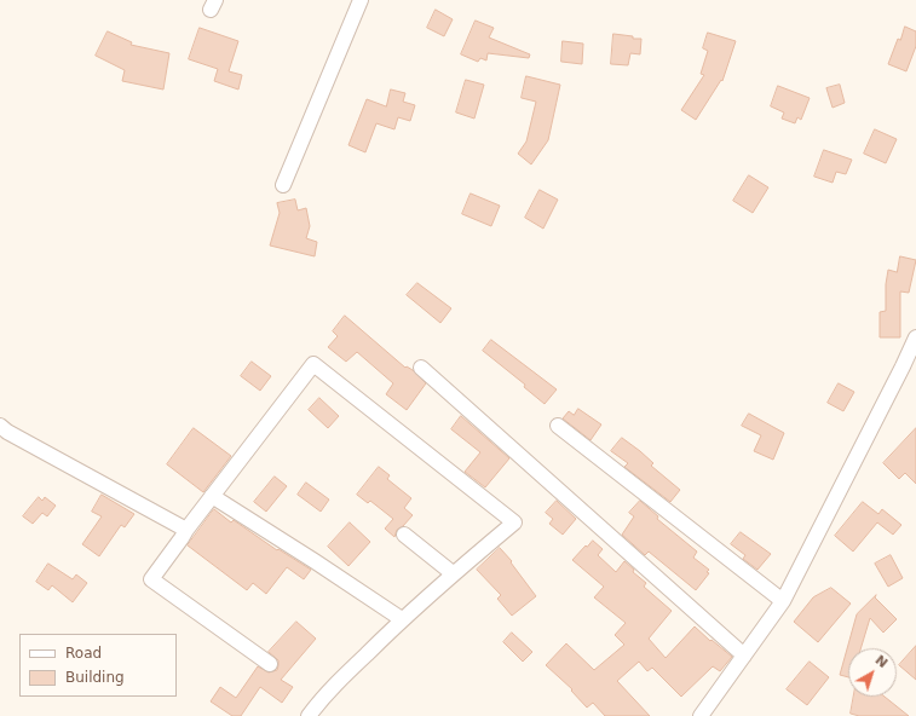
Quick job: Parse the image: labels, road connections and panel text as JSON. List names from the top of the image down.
{
  "legend": ["Road", "Building"],
  "north": "top right"
}
